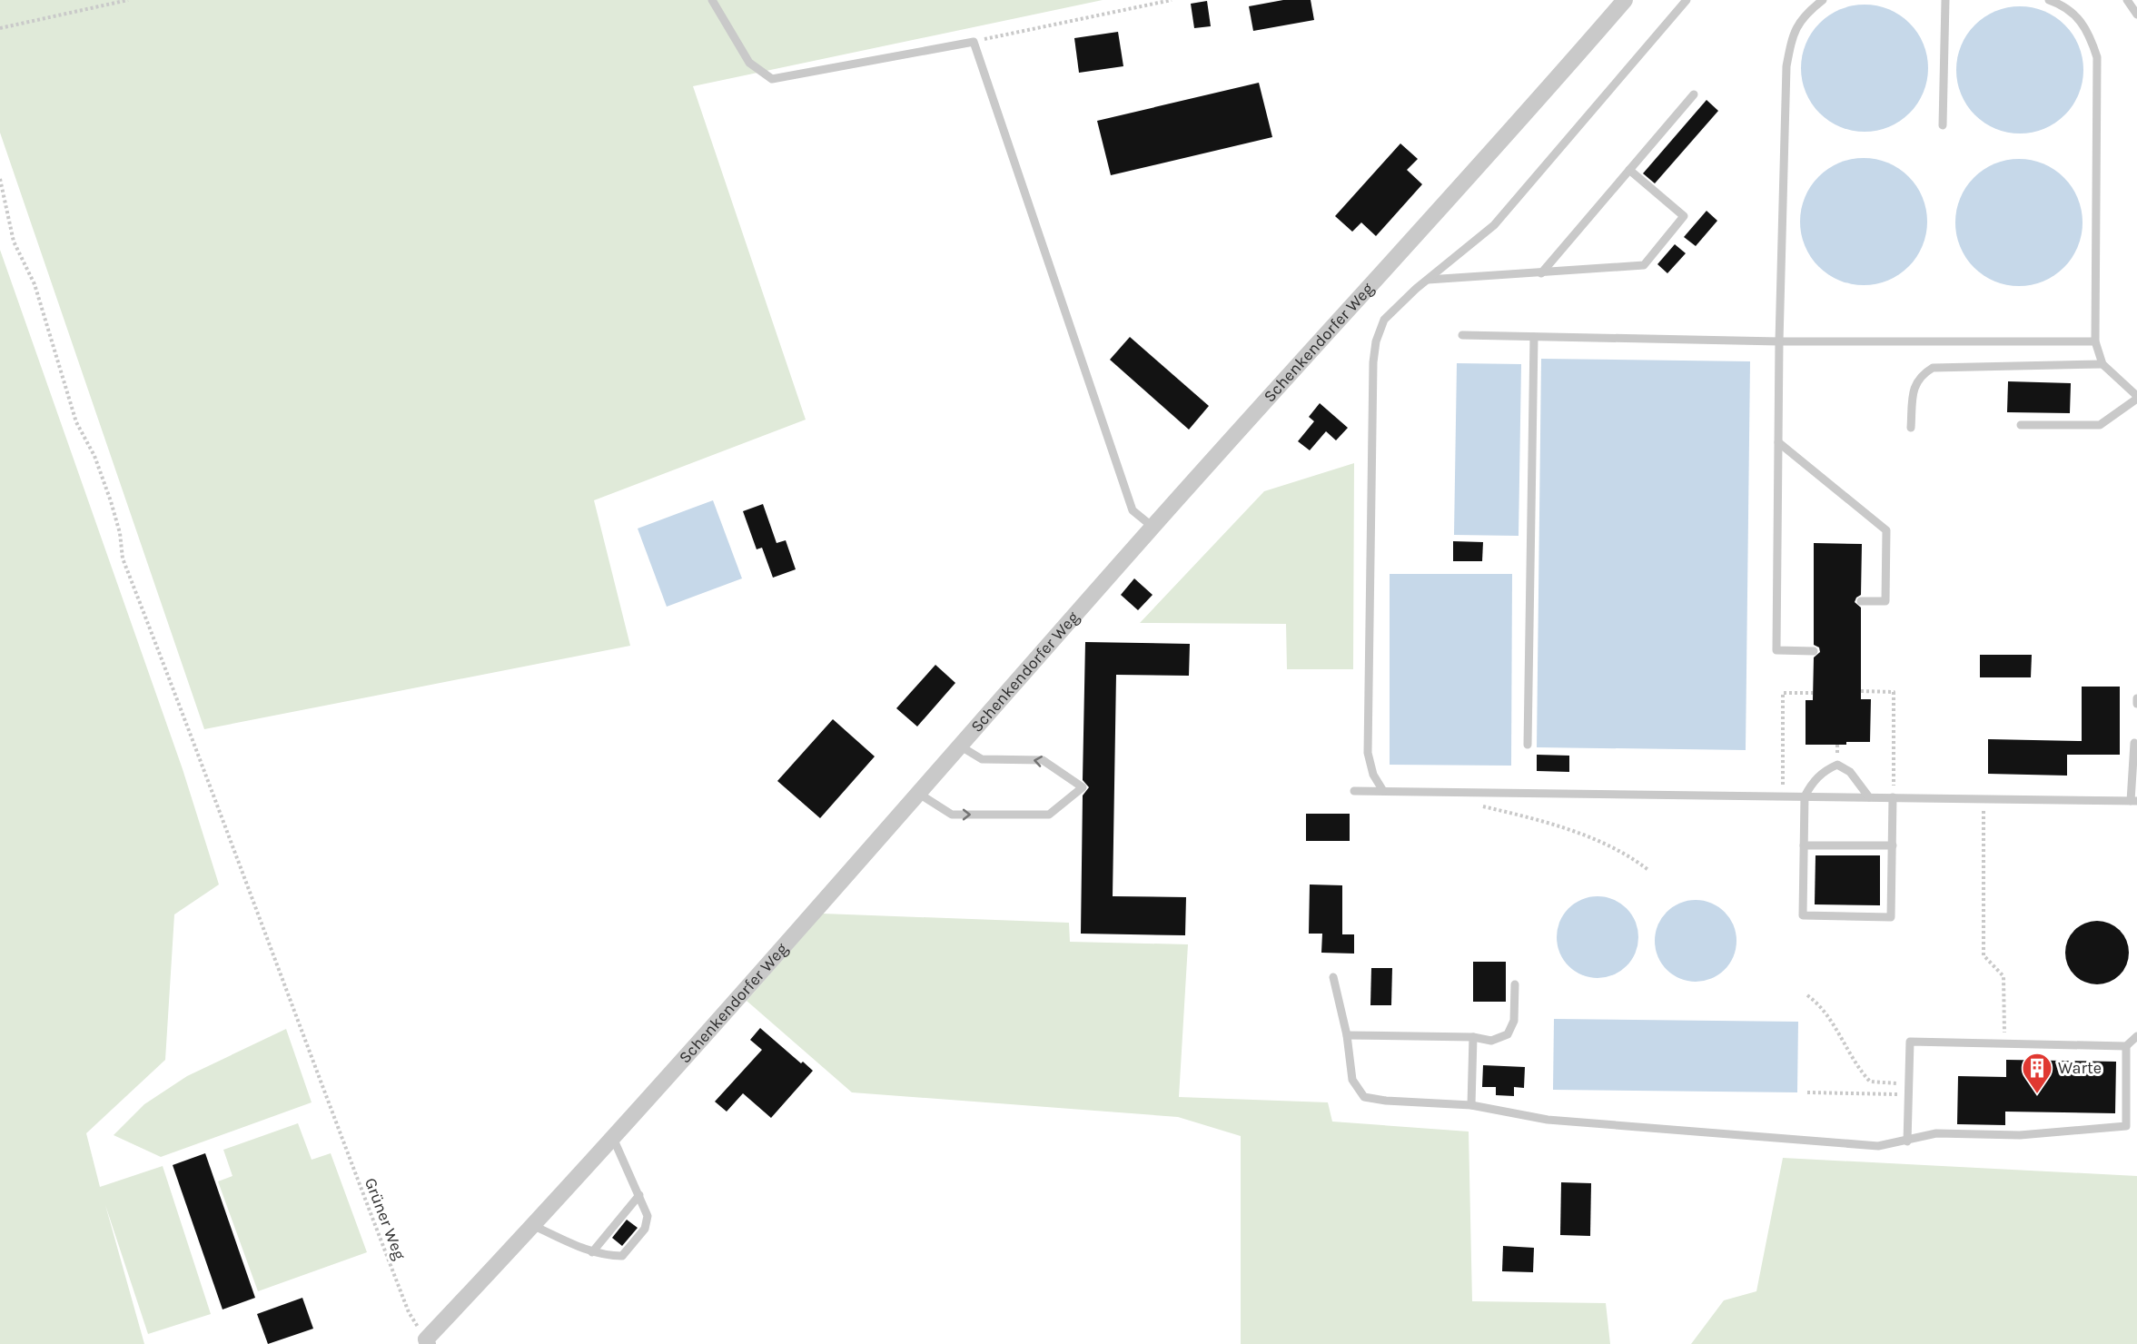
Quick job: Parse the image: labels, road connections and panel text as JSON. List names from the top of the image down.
{
  "streets": {
    "street": ["Schenkendorfer Weg"],
    "path": ["Grüner Weg"]
  },
  "crossings": [
    ["Schenkendorfer Weg", "Grüner Weg"]
  ],
  "places": {
    "building": ["Warte"]
  }
}
